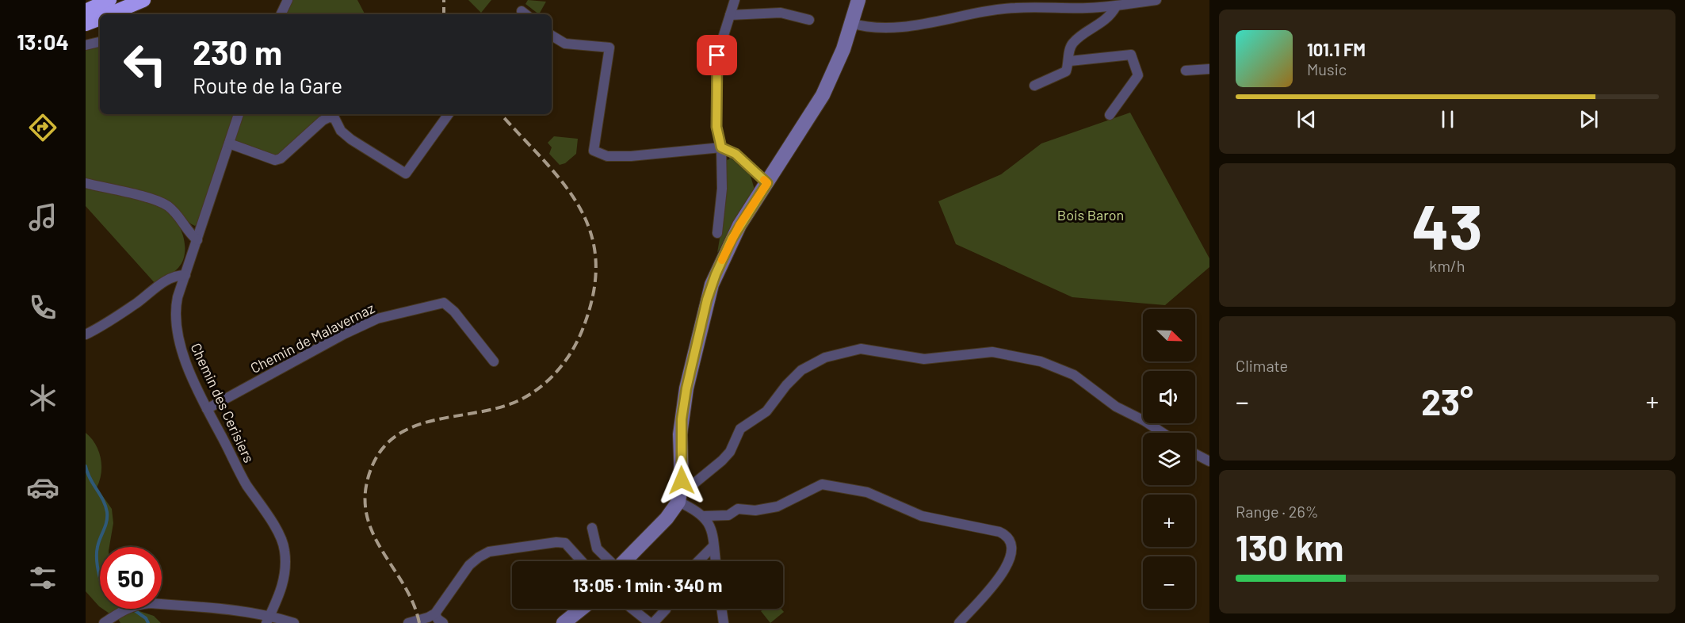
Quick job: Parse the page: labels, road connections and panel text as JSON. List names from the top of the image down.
{
  "streets": {
    "street": ["Chemin de Malavernaz", "Chemin des Cerisiers"]
  },
  "crossings": [
    ["Chemin de Malavernaz", "Chemin des Cerisiers"]
  ],
  "parks": ["Bois Baron"],
  "north": "bottom right",
  "page": {
    "tabs": "13:04",
    "turn": ["230 m", "Route de la Gare"],
    "song": ["101.1 FM", "Music"],
    "tile": [
      ["43", "km/h"],
      "Climate",
      ["Range · 26%", "130 km"]
    ],
    "map_buttons": ["+", "−"],
    "heat": ["−", "23°", "+"],
    "limit": "50",
    "trip": "13:05 · 1 min · 340 m"
  }
}
